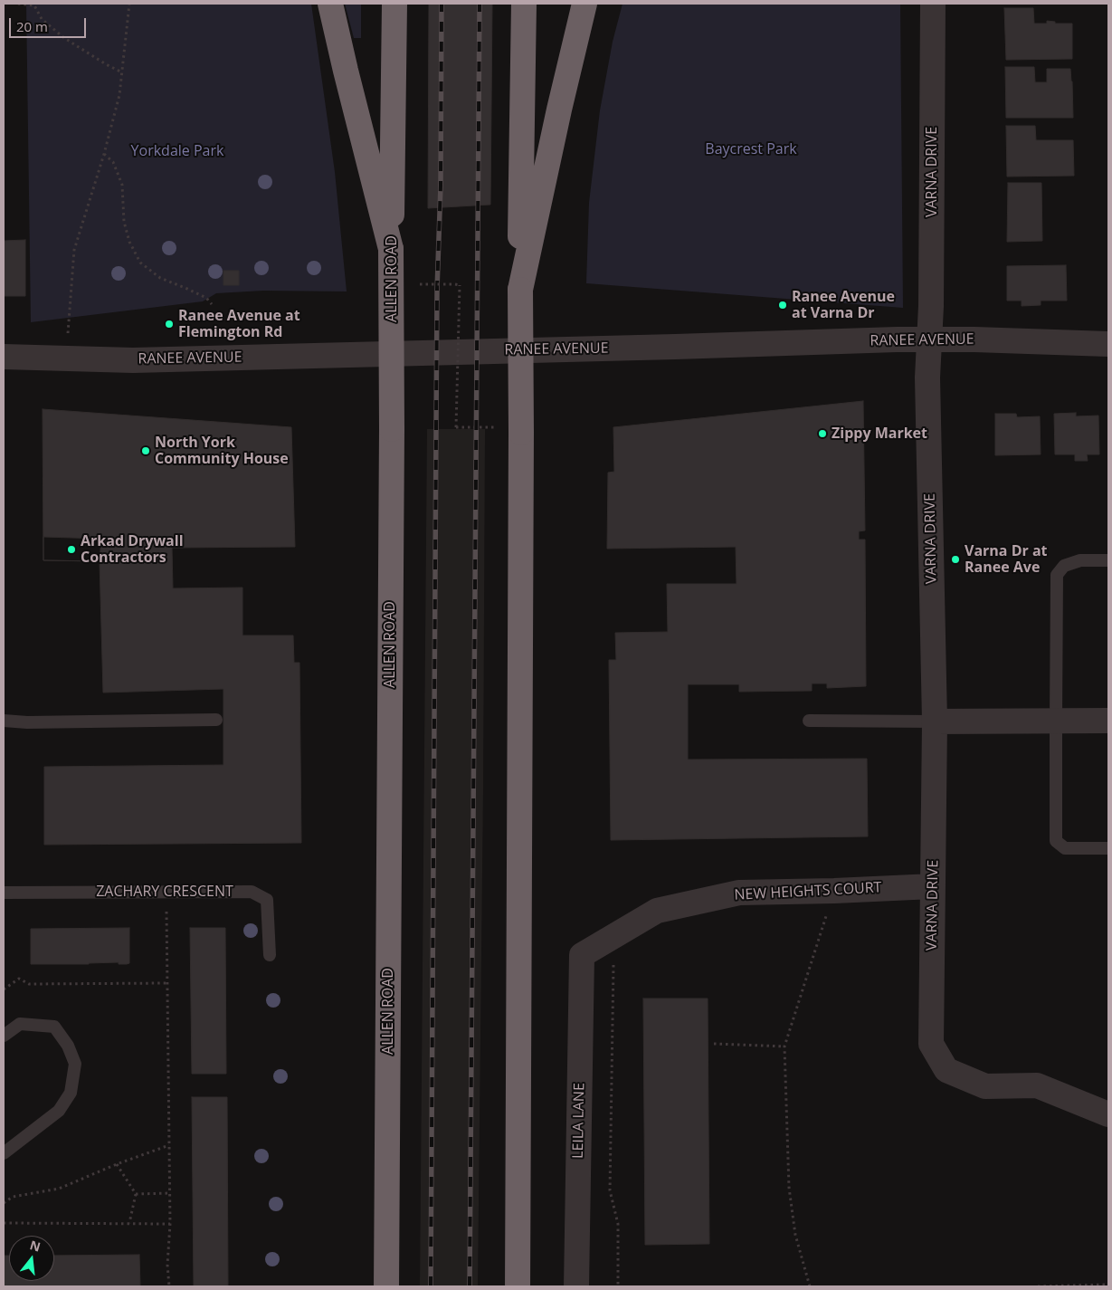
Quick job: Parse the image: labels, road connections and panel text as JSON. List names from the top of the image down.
{
  "streets": {
    "highway": ["ALLEN ROAD"],
    "street": [
      "VARNA DRIVE",
      "RANEE AVENUE",
      "NEW HEIGHTS COURT",
      "LEILA LANE"
    ],
    "lane": ["ZACHARY CRESCENT"]
  },
  "crossings": [
    ["VARNA DRIVE", "RANEE AVENUE"],
    ["VARNA DRIVE", "NEW HEIGHTS COURT"],
    ["NEW HEIGHTS COURT", "LEILA LANE"]
  ],
  "parks": ["Baycrest Park", "Yorkdale Park"],
  "places": [
    "Ranee Avenue at Varna Dr",
    "Ranee Avenue at Flemington Rd",
    "Zippy Market",
    "North York Community House",
    "Arkad Drywall Contractors",
    "Varna Dr at Ranee Ave"
  ],
  "scale_bar": "20 m",
  "north": "top"
}
